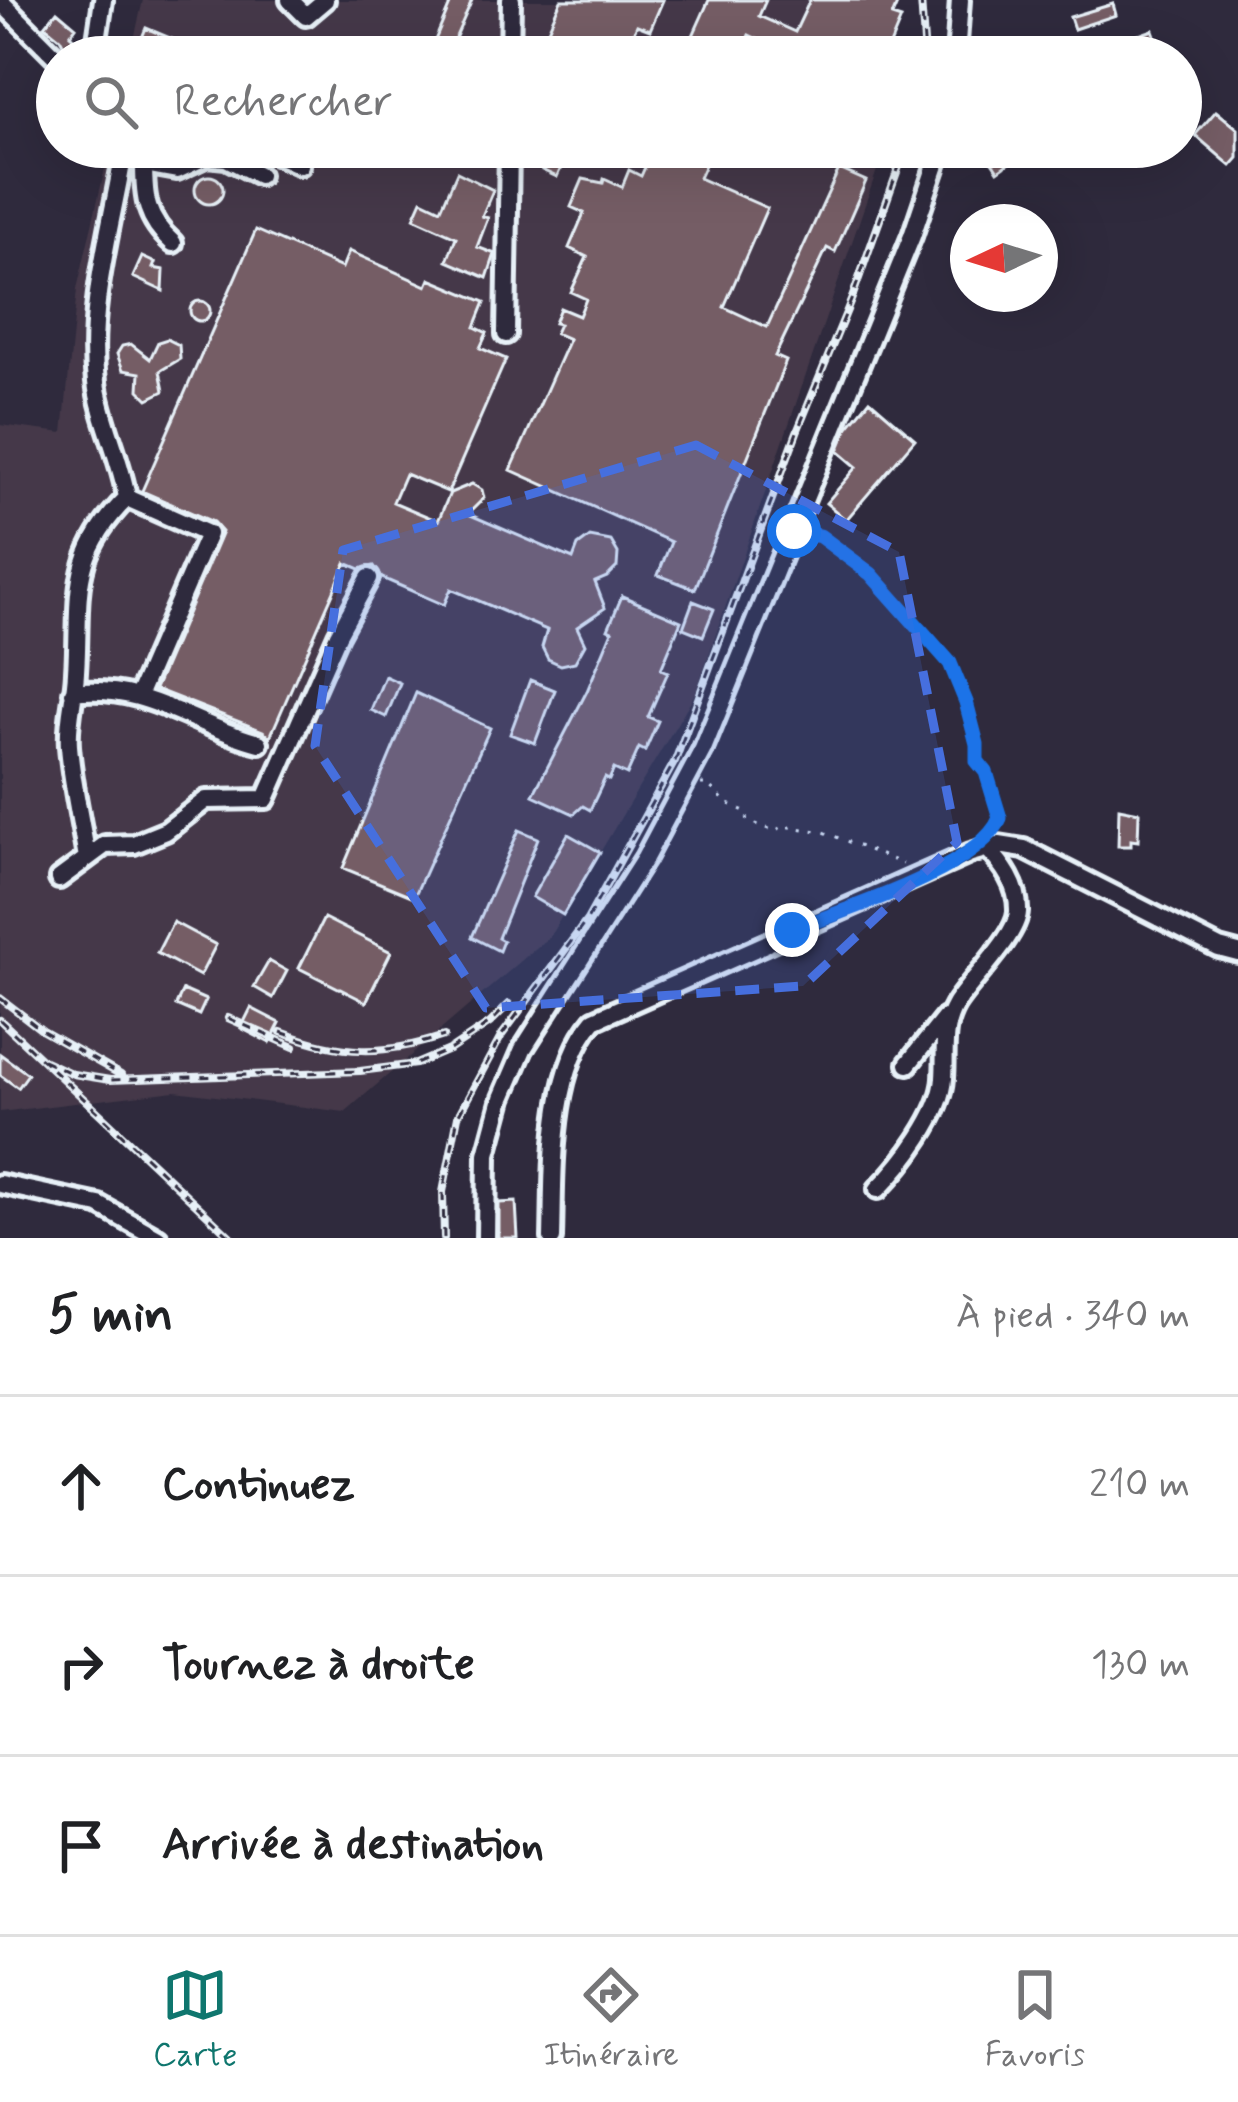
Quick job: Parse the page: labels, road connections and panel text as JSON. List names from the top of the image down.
{
  "north": "left",
  "page": {
    "search": "Rechercher",
    "heading": ["5 min", "À pied · 340 m"],
    "list": [
      ["Continuez", "210 m"],
      ["Tournez à droite", "130 m"],
      "Arrivée à destination"
    ],
    "nav": ["Carte", "Itinéraire", "Favoris"]
  }
}
